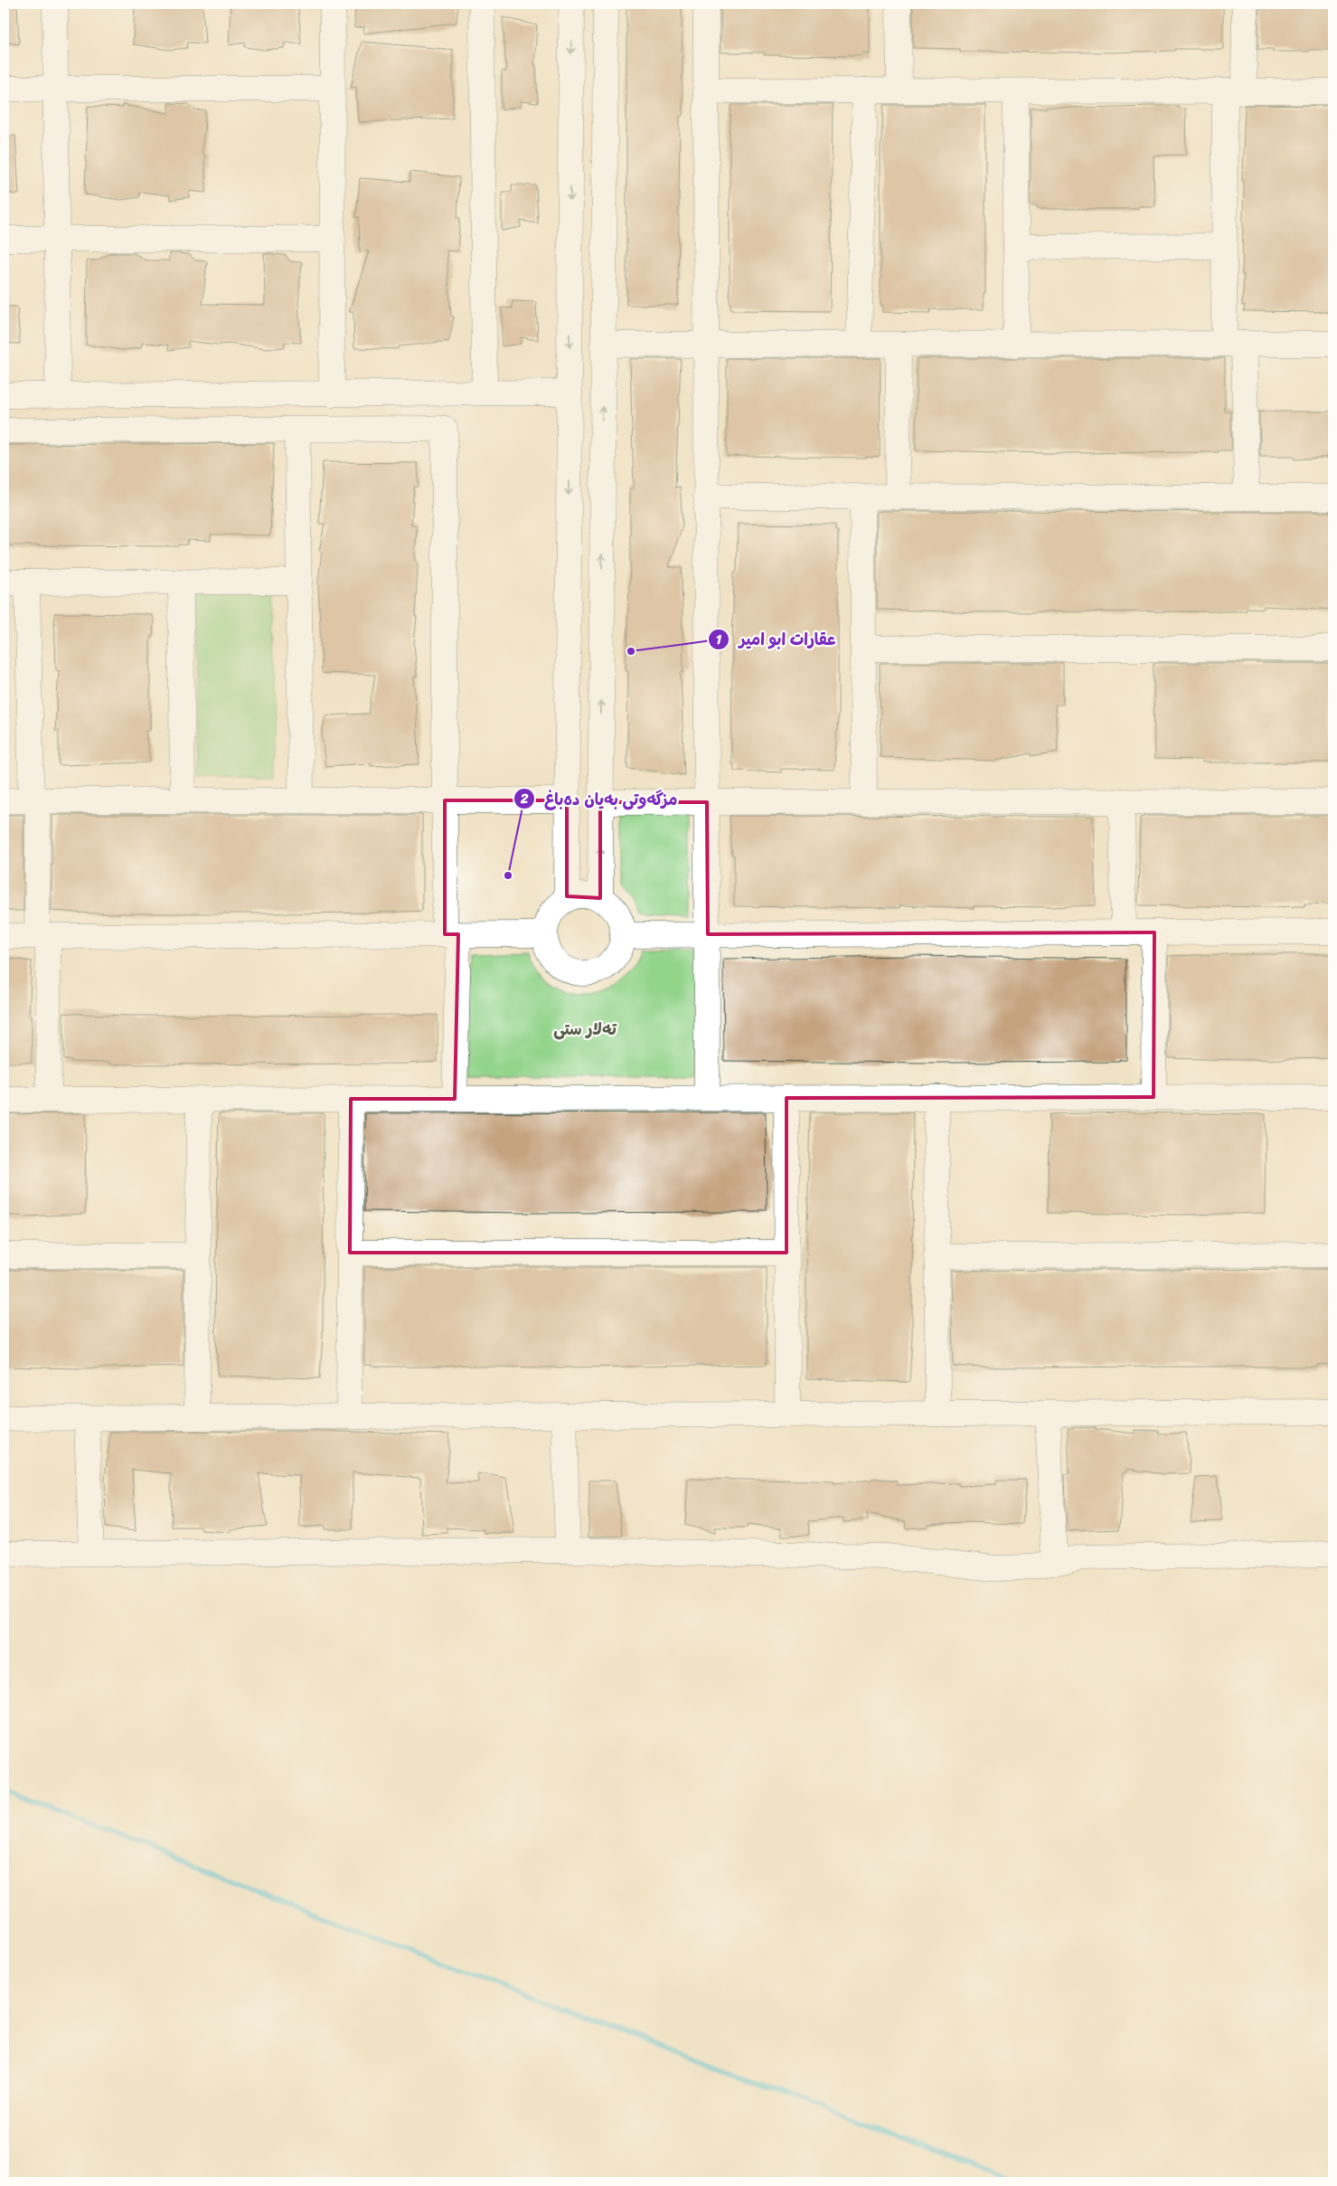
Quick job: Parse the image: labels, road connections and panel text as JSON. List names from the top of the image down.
{
  "districts": ["ته‌لار ستی"],
  "places": ["عقارات ابو امير", "مزگەوتی بەیان دەباغ"]
}
